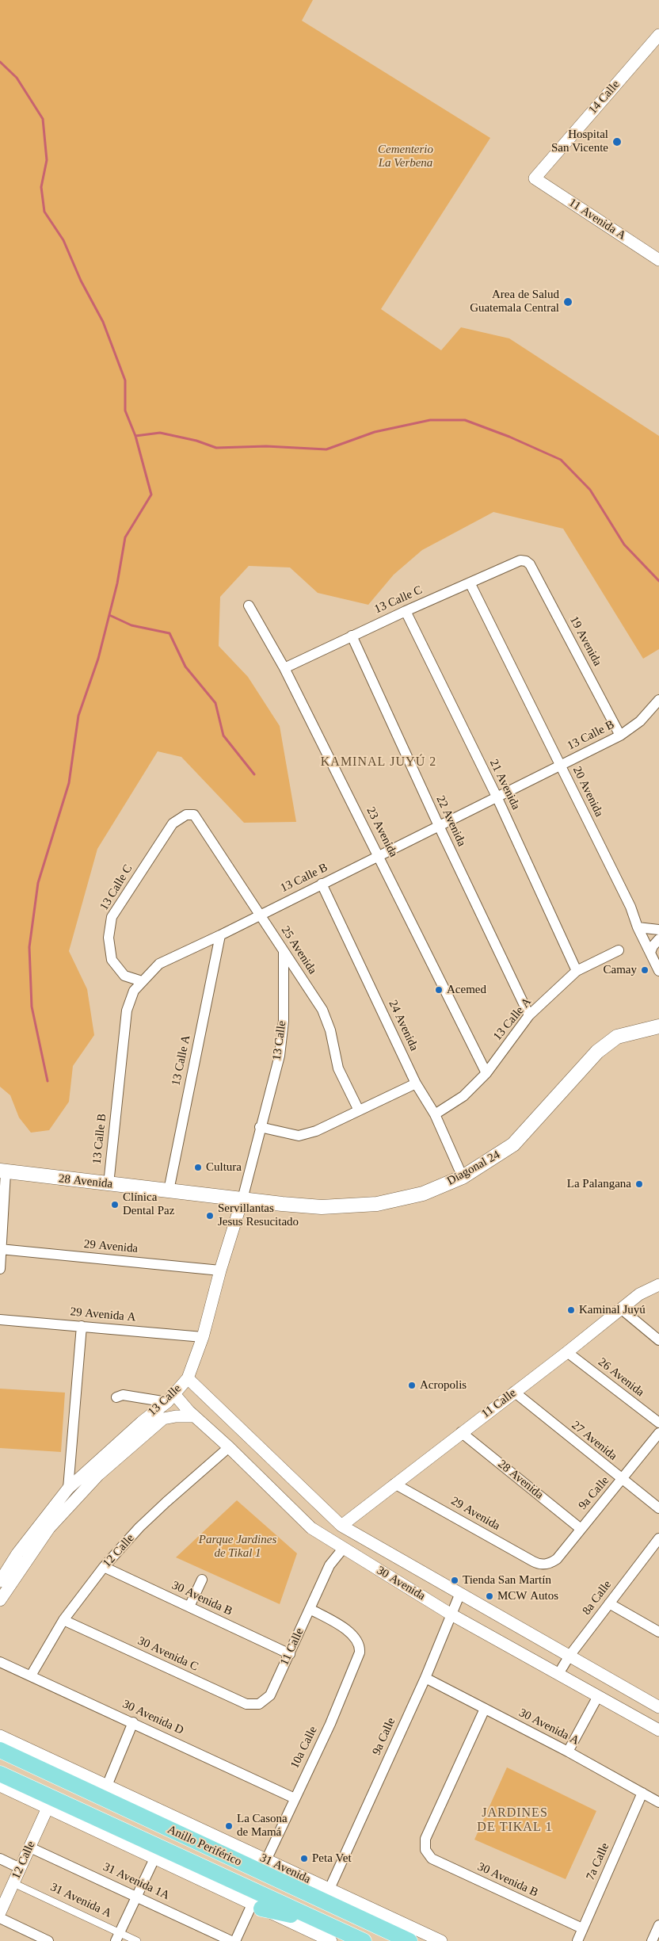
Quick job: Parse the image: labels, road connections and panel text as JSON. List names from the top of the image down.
{
  "streets": {
    "highway": ["Anillo Periférico"],
    "main road": ["Diagonal 24", "28 Avenida"],
    "street": [
      "14 Calle",
      "11 Avenida A",
      "13 Calle C",
      "19 Avenida",
      "13 Calle B",
      "21 Avenida",
      "20 Avenida",
      "22 Avenida",
      "23 Avenida",
      "25 Avenida",
      "13 Calle A",
      "24 Avenida",
      "13 Calle",
      "29 Avenida",
      "29 Avenida A",
      "26 Avenida",
      "11 Calle",
      "27 Avenida",
      "9a Calle",
      "12 Calle",
      "30 Avenida",
      "8a Calle",
      "30 Avenida B",
      "30 Avenida C",
      "30 Avenida D",
      "30 Avenida A",
      "10a Calle",
      "7a Calle",
      "31 Avenida",
      "31 Avenida 1A",
      "31 Avenida A"
    ]
  },
  "crossings": [
    ["14 Calle", "11 Avenida A"],
    ["13 Calle C", "19 Avenida"],
    ["13 Calle C", "13 Calle B"],
    ["13 Calle C", "21 Avenida"],
    ["13 Calle C", "20 Avenida"],
    ["13 Calle C", "22 Avenida"],
    ["13 Calle C", "23 Avenida"],
    ["13 Calle C", "25 Avenida"],
    ["19 Avenida", "13 Calle B"],
    ["13 Calle B", "21 Avenida"],
    ["13 Calle B", "20 Avenida"],
    ["13 Calle B", "22 Avenida"],
    ["13 Calle B", "23 Avenida"],
    ["13 Calle B", "25 Avenida"],
    ["13 Calle B", "13 Calle A"],
    ["13 Calle B", "24 Avenida"],
    ["13 Calle B", "28 Avenida"],
    ["21 Avenida", "13 Calle A"],
    ["22 Avenida", "13 Calle A"],
    ["23 Avenida", "13 Calle A"],
    ["25 Avenida", "13 Calle"],
    ["13 Calle A", "24 Avenida"],
    ["13 Calle A", "28 Avenida"],
    ["24 Avenida", "Diagonal 24"],
    ["13 Calle", "Diagonal 24"],
    ["13 Calle", "28 Avenida"],
    ["13 Calle", "29 Avenida"],
    ["13 Calle", "29 Avenida A"],
    ["13 Calle", "30 Avenida"],
    ["Diagonal 24", "28 Avenida"],
    ["28 Avenida", "11 Calle"],
    ["28 Avenida", "9a Calle"],
    ["29 Avenida", "11 Calle"],
    ["29 Avenida", "9a Calle"],
    ["26 Avenida", "11 Calle"],
    ["11 Calle", "27 Avenida"],
    ["11 Calle", "30 Avenida"],
    ["11 Calle", "30 Avenida B"],
    ["11 Calle", "30 Avenida C"],
    ["11 Calle", "10a Calle"],
    ["27 Avenida", "9a Calle"],
    ["9a Calle", "30 Avenida"],
    ["9a Calle", "30 Avenida A"],
    ["9a Calle", "31 Avenida"],
    ["12 Calle", "30 Avenida"],
    ["12 Calle", "30 Avenida B"],
    ["12 Calle", "30 Avenida C"],
    ["12 Calle", "30 Avenida D"],
    ["12 Calle", "31 Avenida 1A"],
    ["12 Calle", "31 Avenida A"],
    ["30 Avenida", "8a Calle"],
    ["30 Avenida B", "30 Avenida A"],
    ["30 Avenida B", "7a Calle"],
    ["30 Avenida D", "10a Calle"],
    ["30 Avenida A", "7a Calle"],
    ["10a Calle", "31 Avenida"]
  ],
  "districts": ["KAMINAL JUYÚ 2", "JARDINES DE TIKAL 1"],
  "parks": ["Cementerio La Verbena", "Parque Jardines de Tikal 1"],
  "places": [
    "Hospital San Vicente",
    "Area de Salud Guatemala Central",
    "Camay",
    "Acemed",
    "Cultura",
    "La Palangana",
    "Clínica Dental Paz",
    "Servillantas Jesus Resucitado",
    "Kaminal Juyú",
    "Acropolis",
    "Tienda San Martín",
    "MCW Autos",
    "La Casona de Mamá",
    "Peta Vet"
  ]
}
